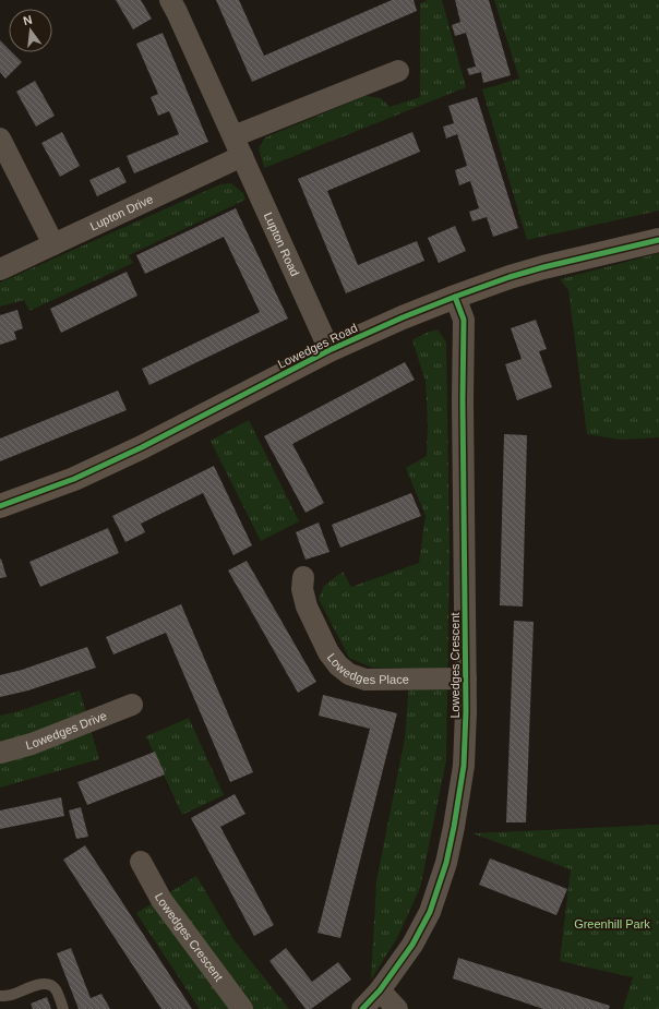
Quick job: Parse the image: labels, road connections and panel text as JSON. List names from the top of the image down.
{
  "streets": {
    "street": [
      "Lupton Drive",
      "Lupton Road",
      "Lowedges Road",
      "Lowedges Place",
      "Lowedges Crescent",
      "Lowedges Drive"
    ]
  },
  "crossings": [
    ["Lupton Drive", "Lupton Road"],
    ["Lupton Road", "Lowedges Road"],
    ["Lowedges Road", "Lowedges Crescent"],
    ["Lowedges Place", "Lowedges Crescent"]
  ],
  "parks": ["Greenhill Park"],
  "north": "top"
}
